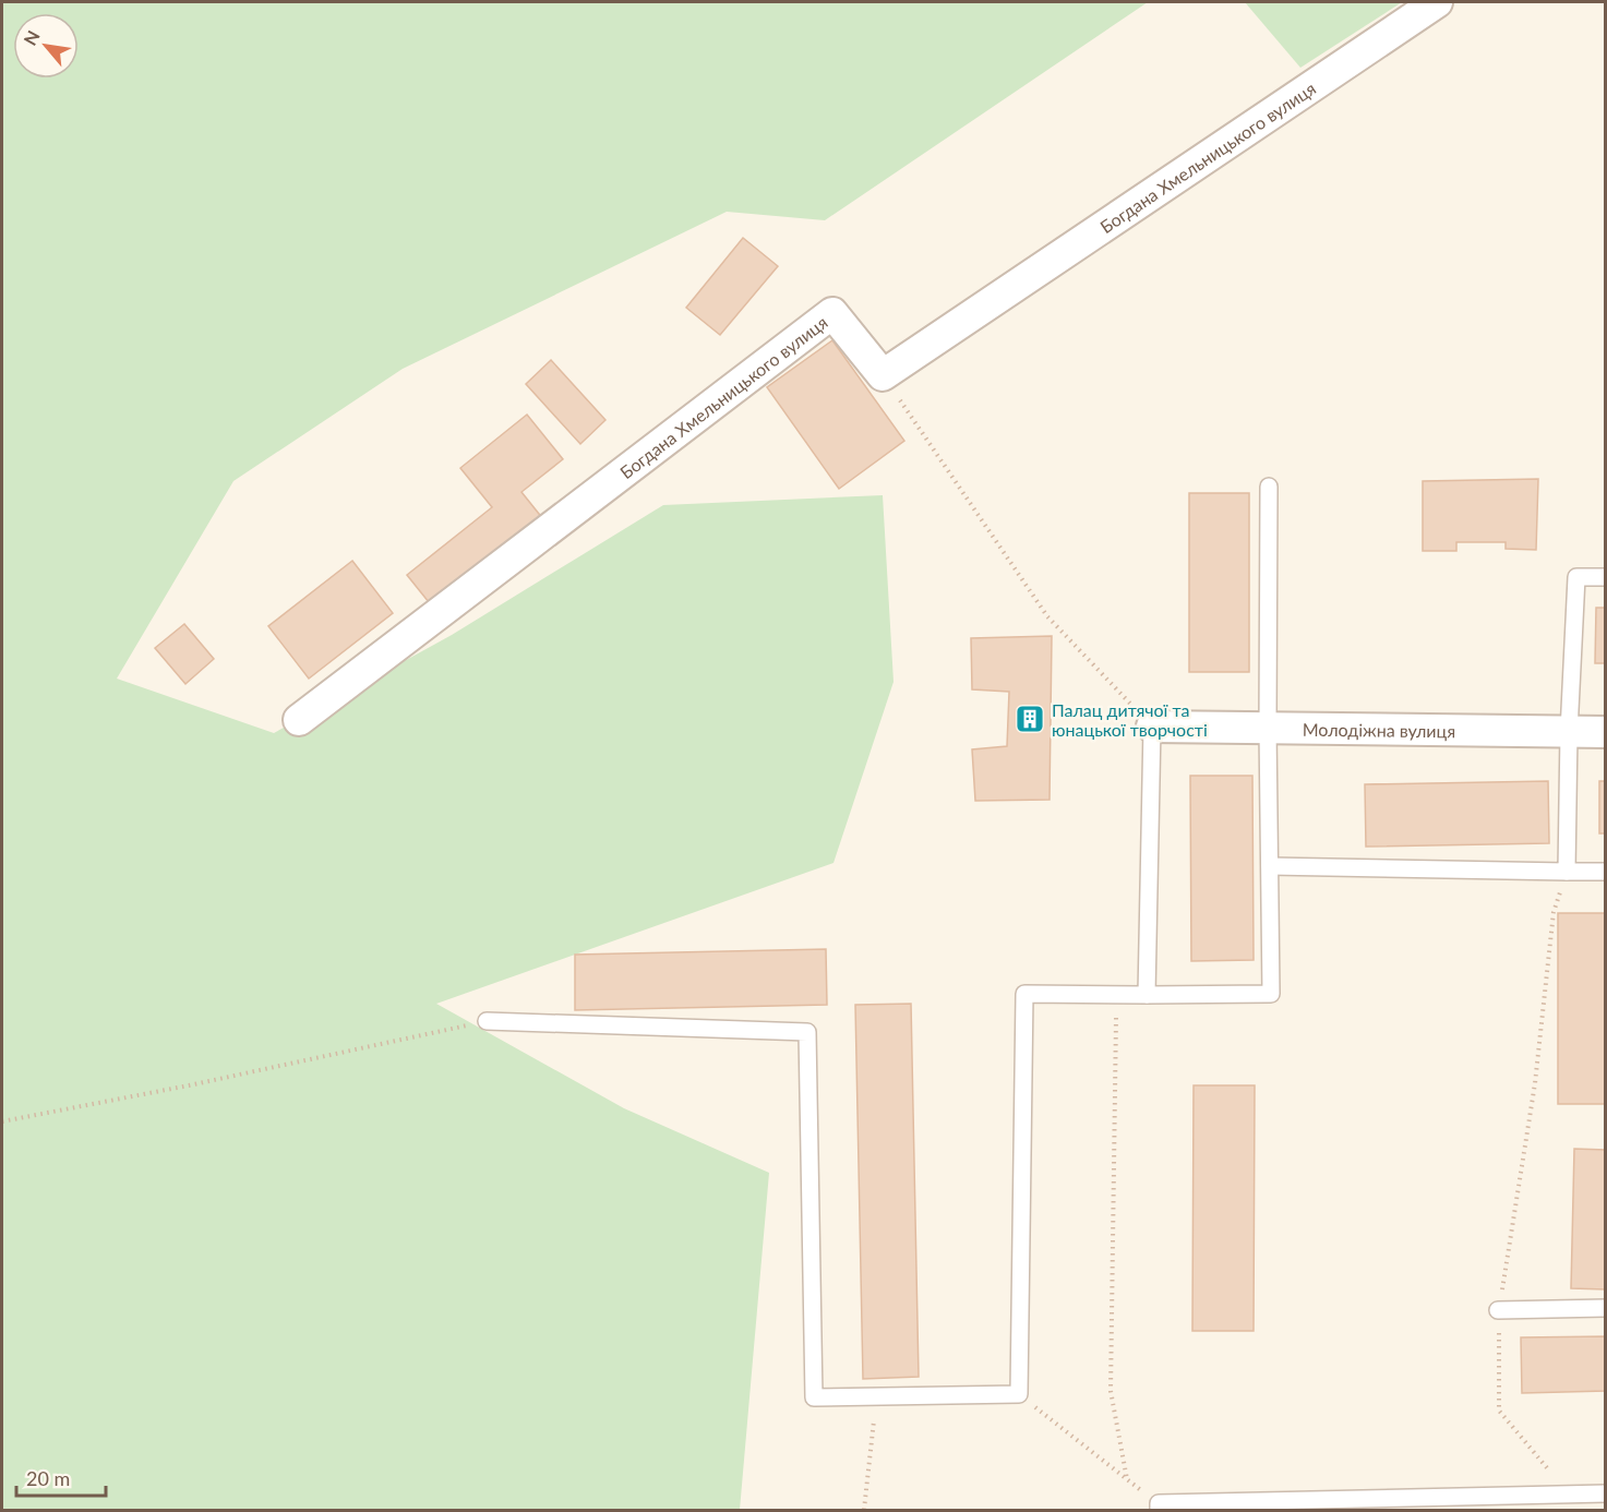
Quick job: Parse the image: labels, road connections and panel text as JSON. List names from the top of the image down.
{
  "streets": {
    "street": ["Богдана Хмельницького вулиця", "Молодіжна вулиця"]
  },
  "places": {
    "building": ["Палац дитячої та юнацької творчості"]
  },
  "scale_bar": "20 m",
  "north": "top left"
}
